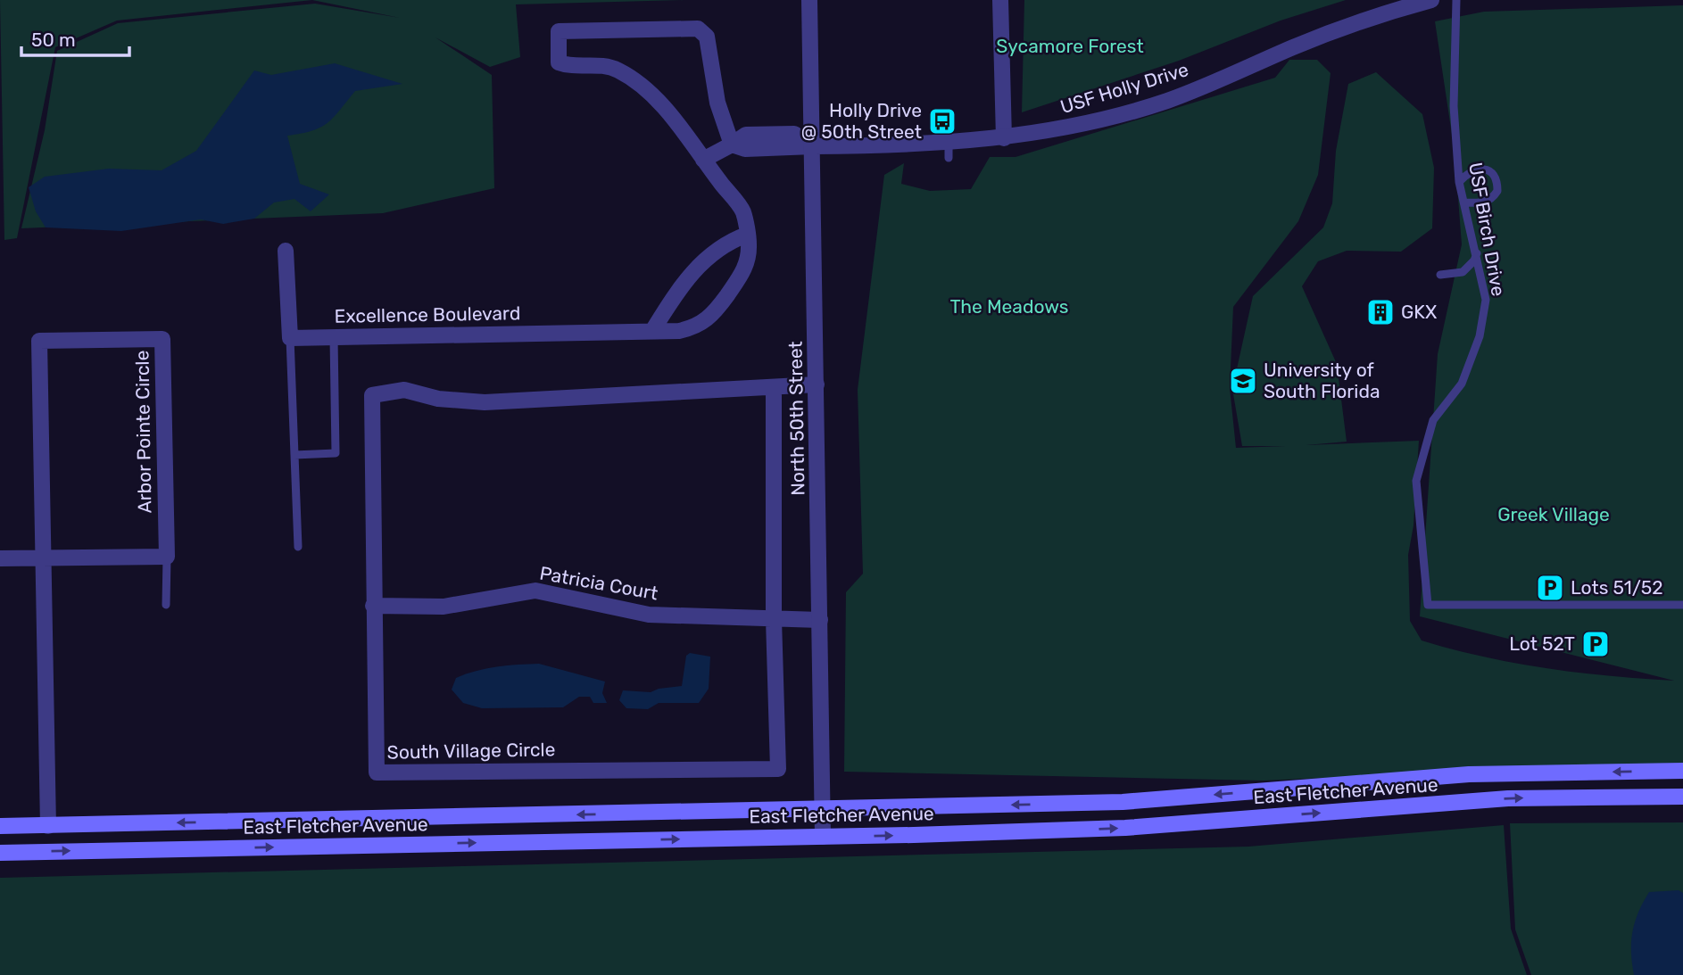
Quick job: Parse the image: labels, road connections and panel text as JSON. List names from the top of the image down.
{
  "streets": {
    "main road": ["East Fletcher Avenue"],
    "street": [
      "USF Holly Drive",
      "Excellence Boulevard",
      "North 50th Street",
      "Arbor Pointe Circle",
      "Patricia Court",
      "South Village Circle"
    ],
    "lane": ["USF Birch Drive"]
  },
  "crossings": [
    ["USF Holly Drive", "North 50th Street"],
    ["North 50th Street", "Patricia Court"],
    ["North 50th Street", "South Village Circle"],
    ["North 50th Street", "East Fletcher Avenue"],
    ["Arbor Pointe Circle", "East Fletcher Avenue"],
    ["Patricia Court", "South Village Circle"]
  ],
  "parks": ["Sycamore Forest", "The Meadows", "Greek Village"],
  "places": {
    "bus stop": ["Holly Drive @ 50th Street"],
    "building": ["GKX"],
    "school or university": ["University of South Florida"],
    "parking": ["Lots 51/52", "Lot 52T"]
  },
  "scale_bar": "50 m"
}
